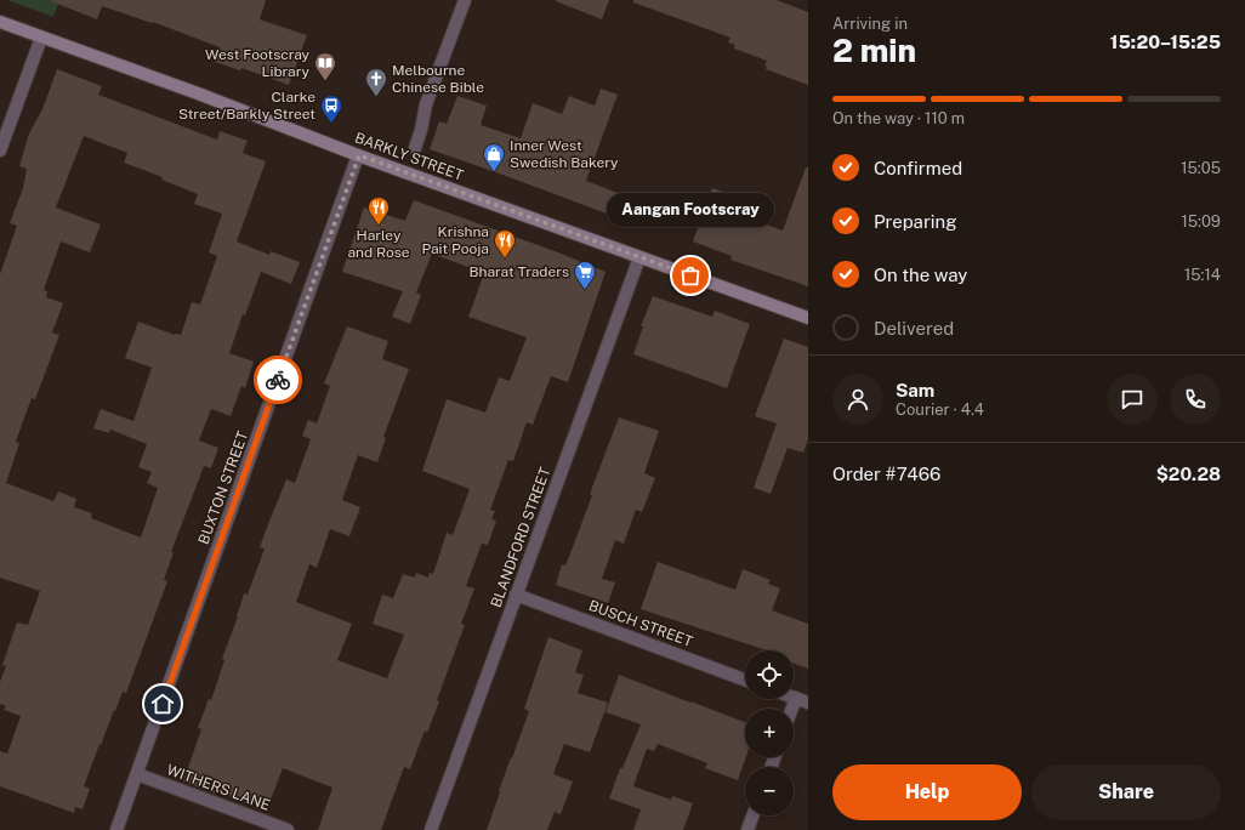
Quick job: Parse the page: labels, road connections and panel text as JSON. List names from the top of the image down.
{
  "streets": {
    "street": [
      "BARKLY STREET",
      "BUXTON STREET",
      "BLANDFORD STREET",
      "BUSCH STREET",
      "WITHERS LANE"
    ]
  },
  "crossings": [
    ["BARKLY STREET", "BUXTON STREET"],
    ["BARKLY STREET", "BLANDFORD STREET"],
    ["BUXTON STREET", "WITHERS LANE"],
    ["BLANDFORD STREET", "BUSCH STREET"]
  ],
  "places": {
    "library": ["West Footscray Library"],
    "church": ["Melbourne Chinese Bible"],
    "bus stop": ["Clarke Street/Barkly Street"],
    "shop": ["Inner West Swedish Bakery"],
    "restaurant": ["Harley and Rose", "Krishna Pait Pooja"],
    "other": ["Aangan Footscray"],
    "supermarket": ["Bharat Traders"]
  },
  "page": {
    "heading": ["2 min", "Arriving in", "15:20–15:25"],
    "panel": [
      "Sam",
      "Courier · 4.4",
      "Order #7466",
      "$20.28"
    ],
    "bar": "On the way · 110 m",
    "list": [
      ["Confirmed", "15:05"],
      ["Preparing", "15:09"],
      ["On the way", "15:14"],
      "Delivered"
    ],
    "bubble": "Aangan Footscray",
    "map_buttons": ["+", "−"],
    "buttons": ["Help", "Share"]
  }
}
